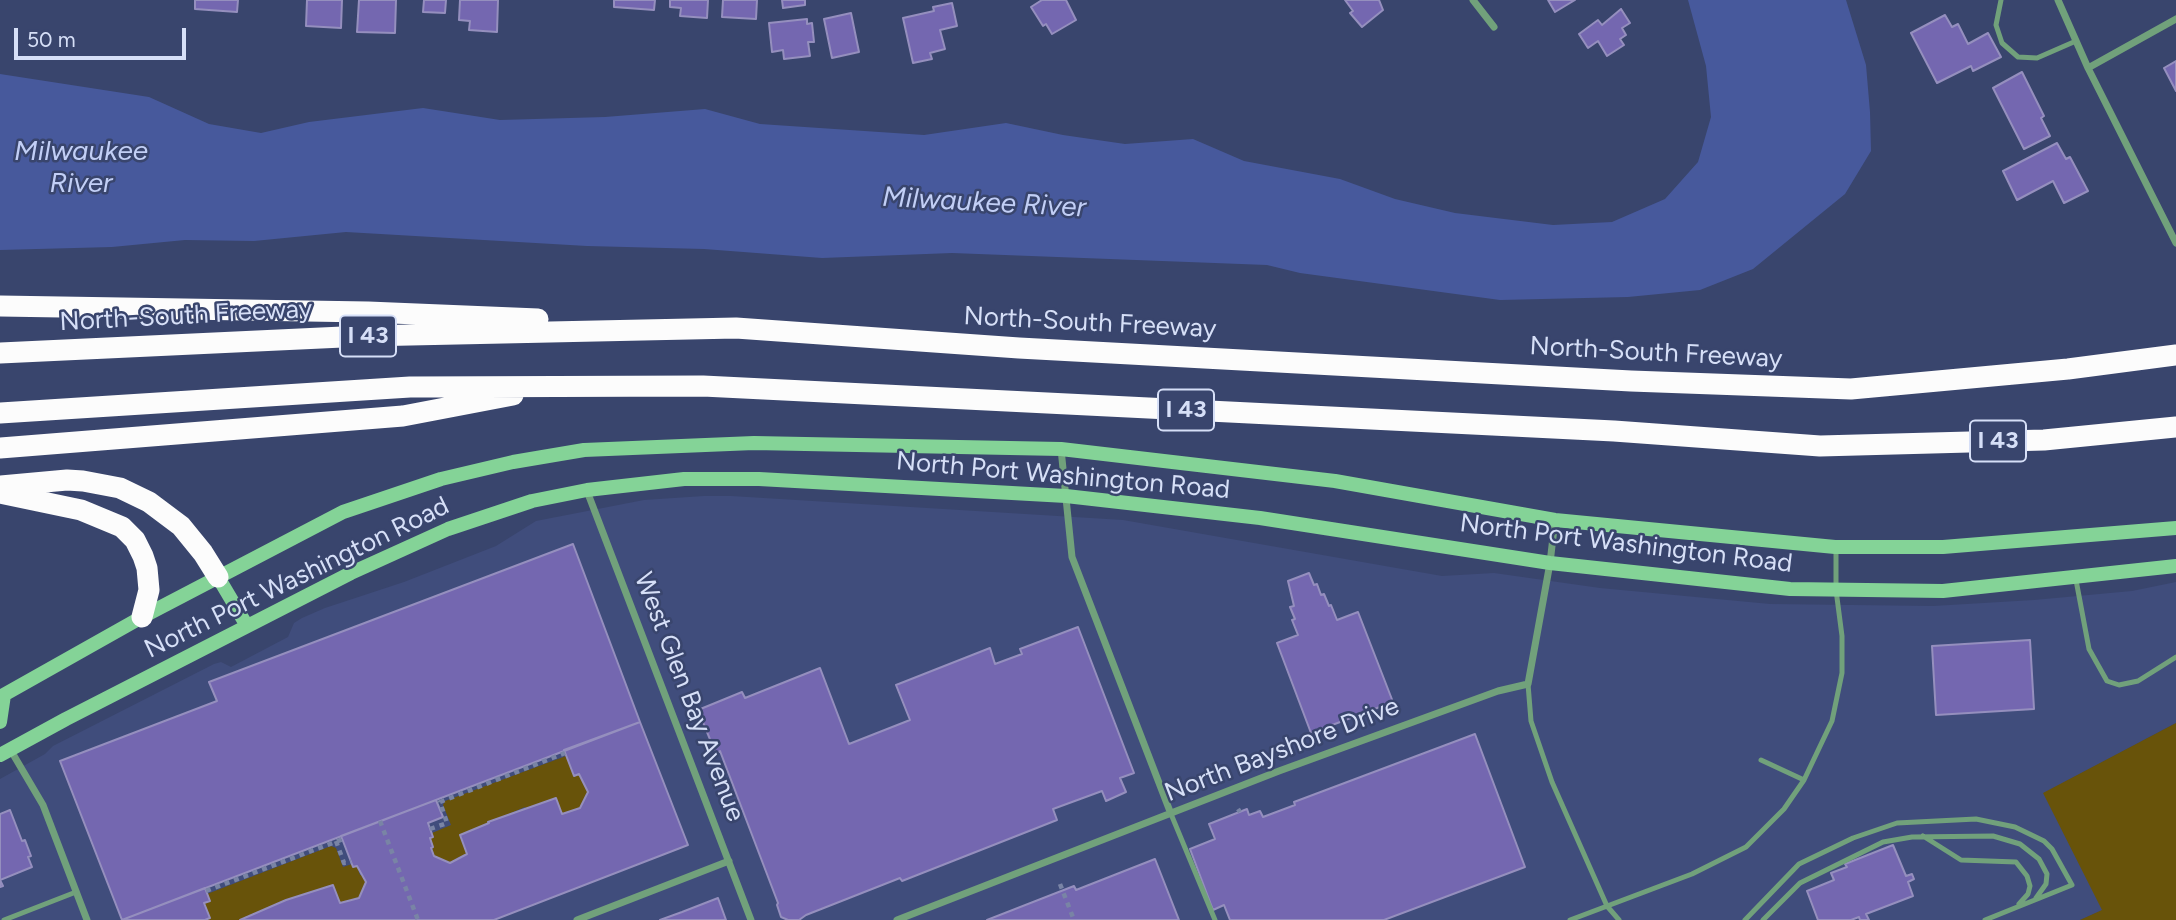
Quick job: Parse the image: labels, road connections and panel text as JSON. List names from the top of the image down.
{
  "streets": {
    "highway": ["North-South Freeway", "I 43"],
    "main road": ["North Port Washington Road"],
    "street": ["West Glen Bay Avenue", "North Bayshore Drive"]
  },
  "crossings": [
    ["North Port Washington Road", "West Glen Bay Avenue"]
  ],
  "water": ["Milwaukee River"],
  "scale_bar": "50 m"
}
